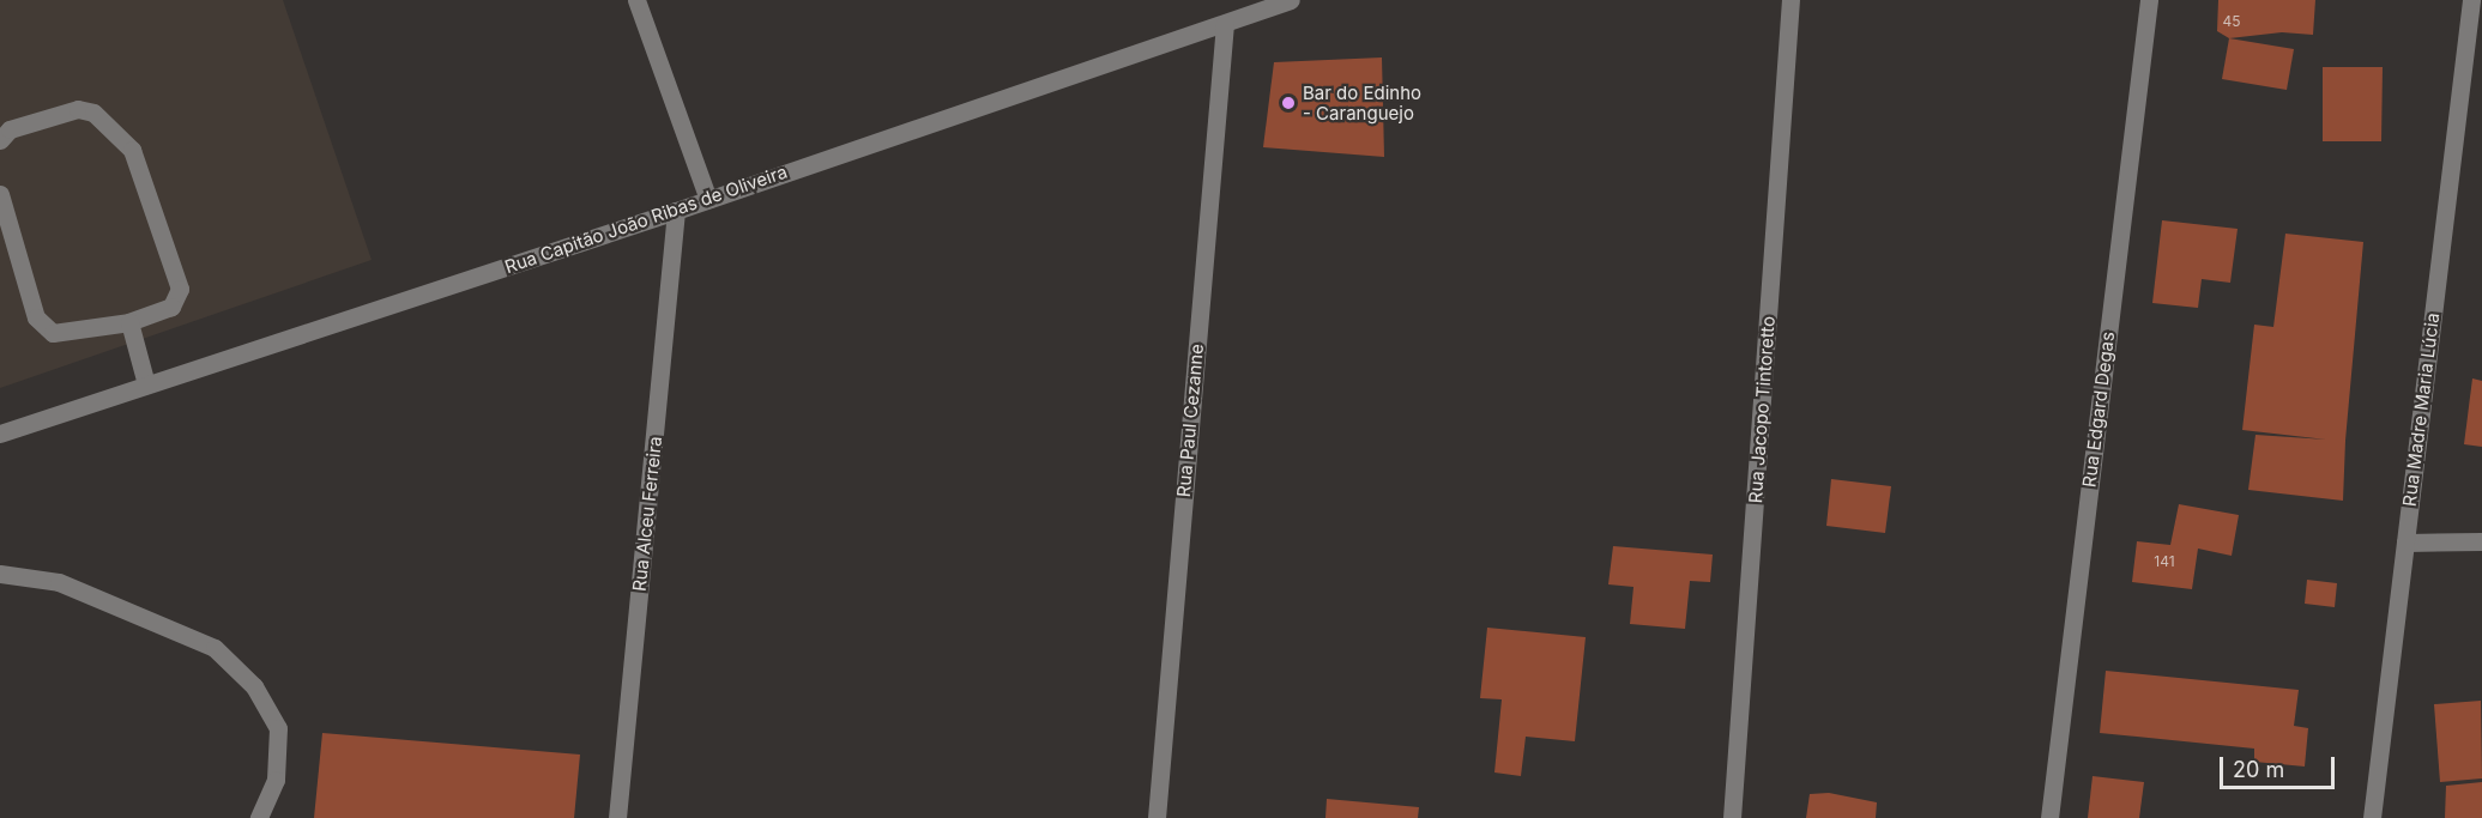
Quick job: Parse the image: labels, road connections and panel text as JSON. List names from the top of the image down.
{
  "streets": {
    "street": [
      "Rua Capitão João Ribas de Oliveira",
      "Rua Jacopo Tintoretto",
      "Rua Edgard Degas",
      "Rua Madre Maria Lúcia",
      "Rua Paul Cezanne",
      "Rua Alceu Ferreira"
    ]
  },
  "crossings": [
    ["Rua Capitão João Ribas de Oliveira", "Rua Paul Cezanne"],
    ["Rua Capitão João Ribas de Oliveira", "Rua Alceu Ferreira"]
  ],
  "places": ["Bar do Edinho - Caranguejo"],
  "house_numbers": ["45", "141"],
  "scale_bar": "20 m"
}
